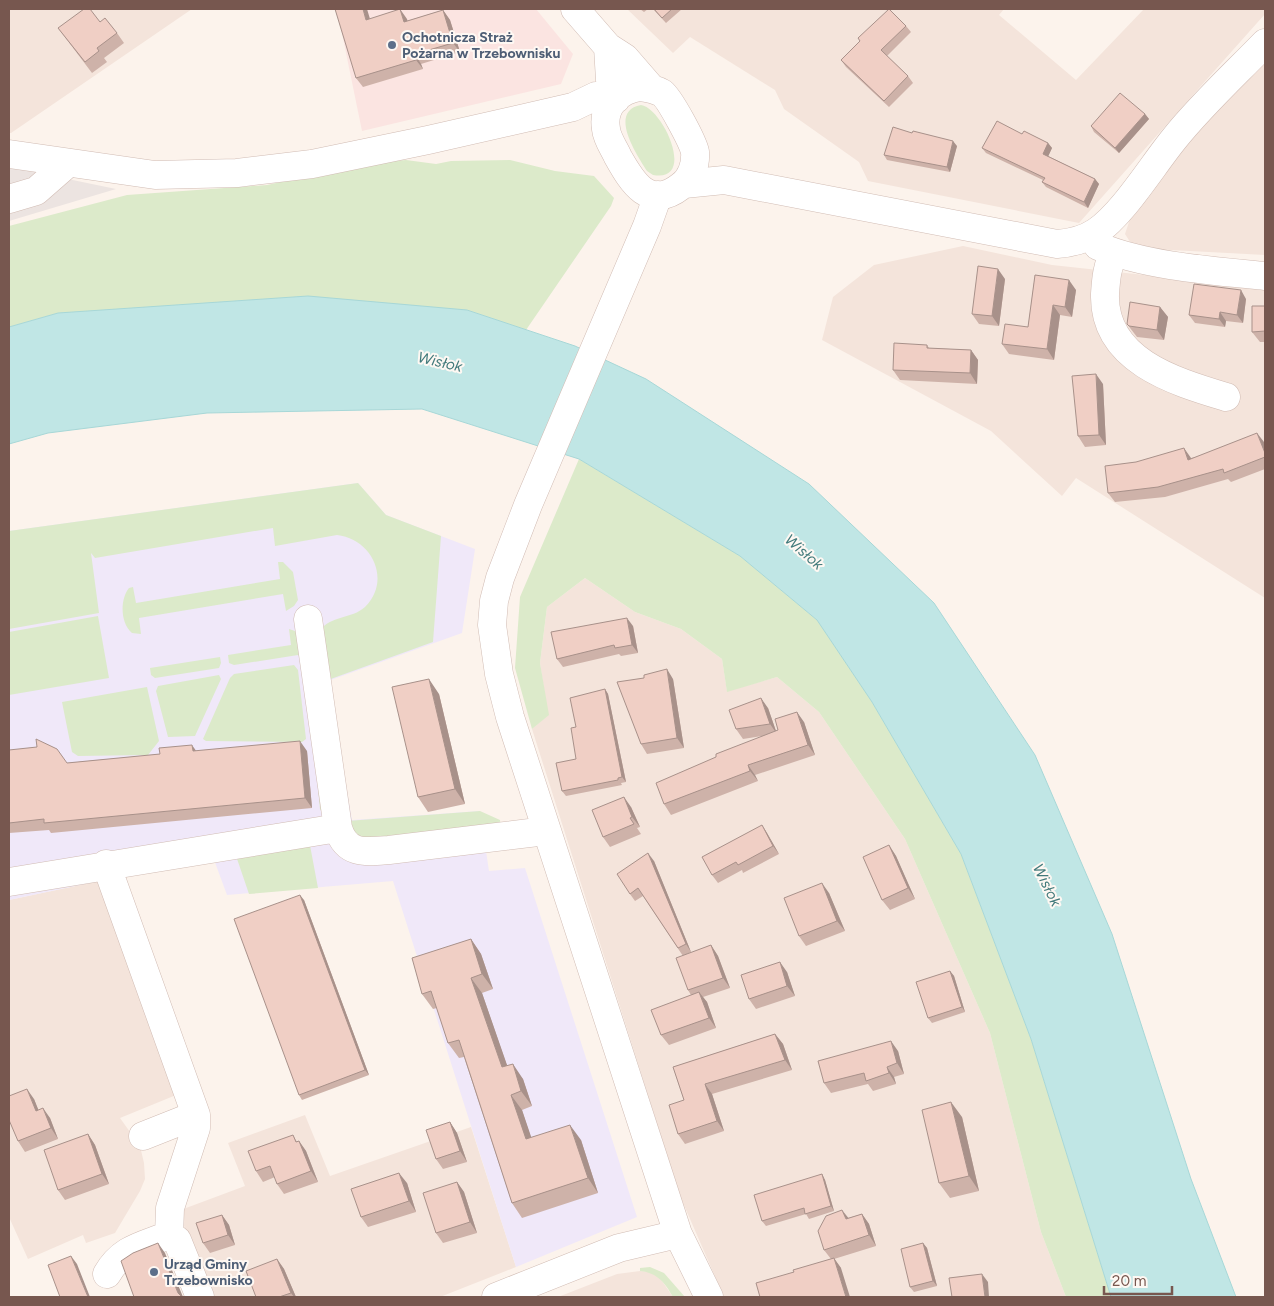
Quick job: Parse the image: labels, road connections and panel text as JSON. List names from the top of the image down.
{
  "water": ["Wisłok"],
  "places": ["Ochotnicza Straż Pożarna w Trzebownisku", "Urząd Gminy Trzebownisko"],
  "scale_bar": "20 m"
}
